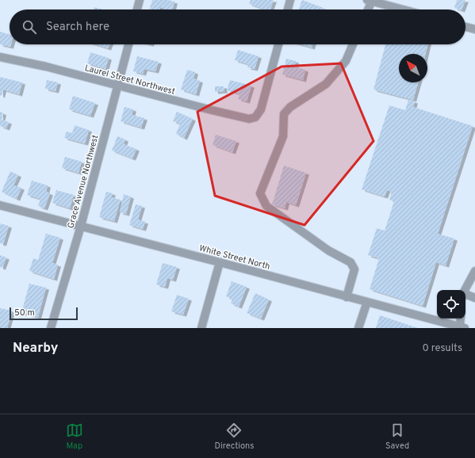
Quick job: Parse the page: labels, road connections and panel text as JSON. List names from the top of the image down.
{
  "streets": {
    "street": ["Laurel Street Northwest", "Grace Avenue Northwest", "White Street North"]
  },
  "crossings": [
    ["Laurel Street Northwest", "Grace Avenue Northwest"],
    ["Grace Avenue Northwest", "White Street North"]
  ],
  "scale_bar": "50 m",
  "north": "top left",
  "page": {
    "search": "Search here",
    "scale": "50 m",
    "heading": ["Nearby", "0 results"],
    "nav": ["Map", "Directions", "Saved"]
  }
}
